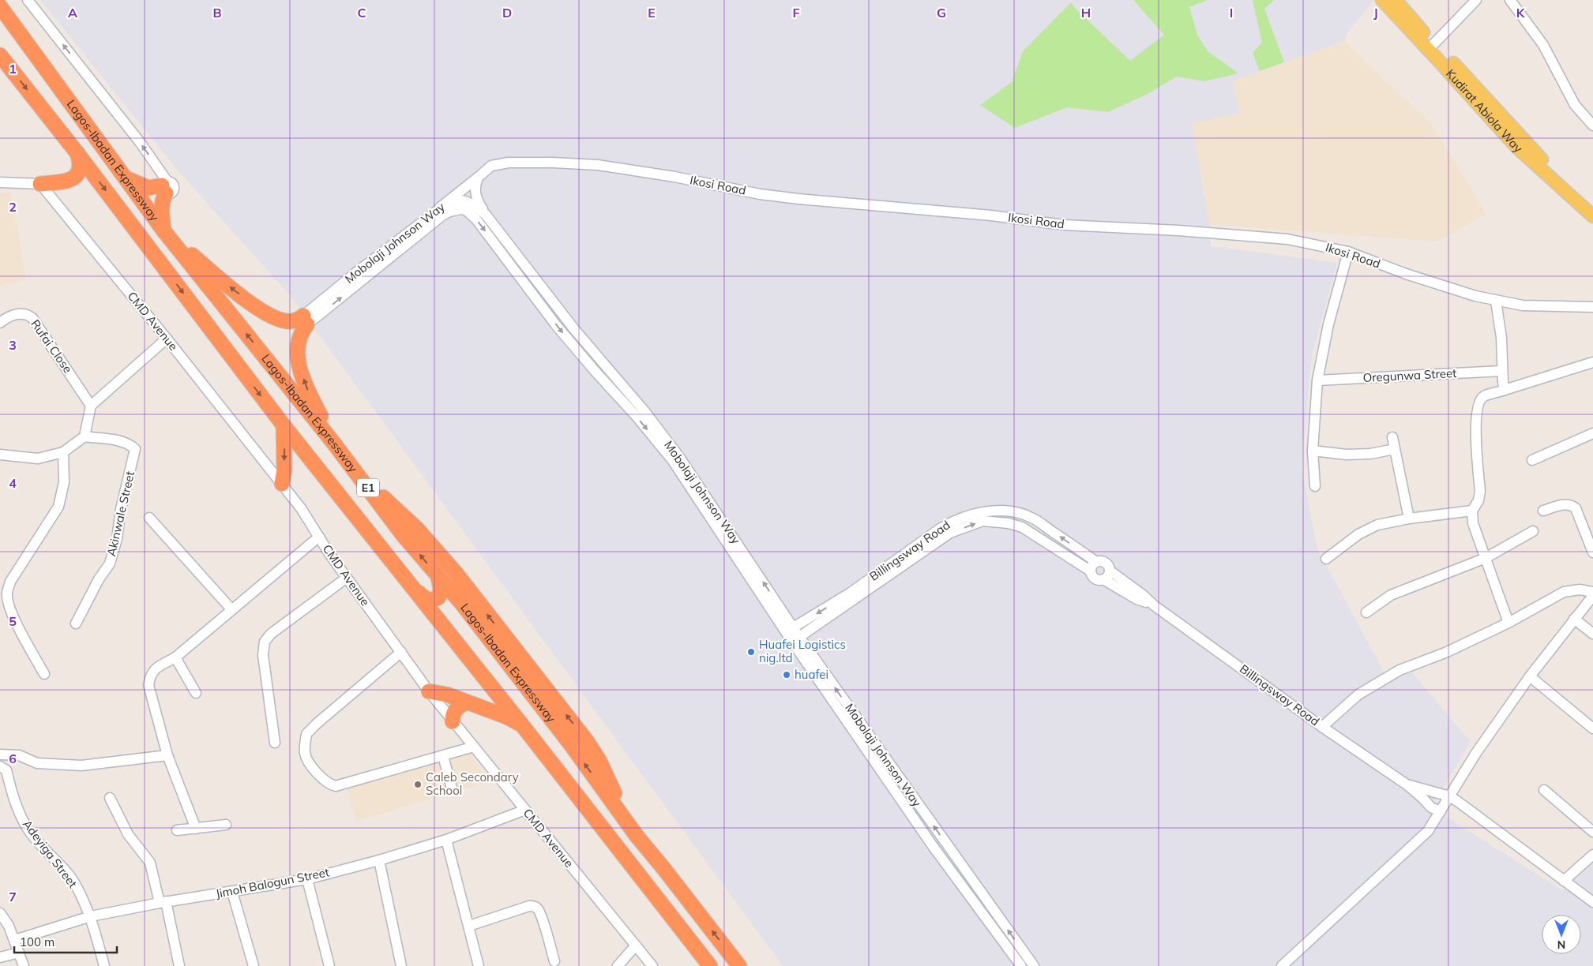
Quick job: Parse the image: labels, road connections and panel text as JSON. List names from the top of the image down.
{
  "streets": {
    "highway": ["Lagos-Ibadan Expressway", "E1"],
    "main road": ["Kudirat Abiola Way"],
    "street": [
      "Ikosi Road",
      "Mobolaji Johnson Way",
      "CMD Avenue",
      "Rufai Close",
      "Oregunwa Street",
      "Akinwale Street",
      "Billingsway Road",
      "Adeyiga Street",
      "Jimoh Balogun Street"
    ]
  },
  "crossings": [
    ["Ikosi Road", "Mobolaji Johnson Way"],
    ["Mobolaji Johnson Way", "Billingsway Road"],
    ["CMD Avenue", "Jimoh Balogun Street"],
    ["Adeyiga Street", "Jimoh Balogun Street"]
  ],
  "places": ["Huafei Logistics nig.ltd", "huafei", "Caleb Secondary School"],
  "scale_bar": "100 m",
  "north": "bottom",
  "grid": {
    "columns": [
      "A",
      "B",
      "C",
      "D",
      "E",
      "F",
      "G",
      "H",
      "I",
      "J",
      "K"
    ],
    "rows": [
      "1",
      "2",
      "3",
      "4",
      "5",
      "6",
      "7"
    ]
  }
}
